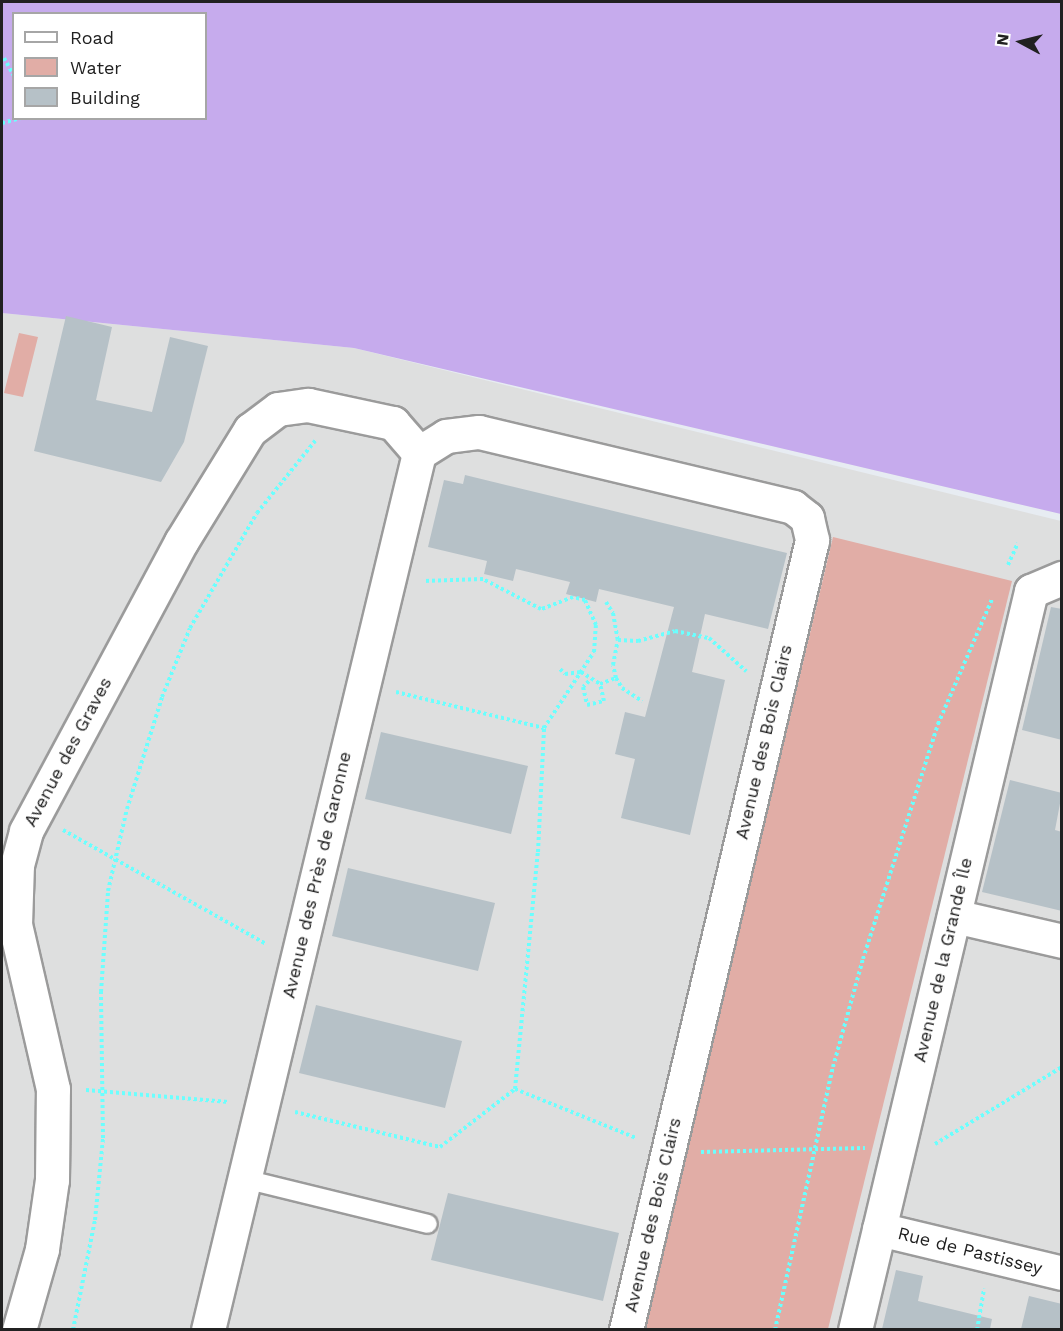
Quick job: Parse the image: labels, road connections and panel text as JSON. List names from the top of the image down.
{
  "streets": {
    "street": [
      "Avenue des Bois Clairs",
      "Avenue des Graves",
      "Avenue des Près de Garonne",
      "Avenue de la Grande Île",
      "Rue de Pastissey"
    ]
  },
  "crossings": [
    ["Avenue des Bois Clairs", "Avenue des Graves"],
    ["Avenue des Bois Clairs", "Avenue des Près de Garonne"],
    ["Avenue des Graves", "Avenue des Près de Garonne"],
    ["Avenue de la Grande Île", "Rue de Pastissey"]
  ],
  "legend": ["Road", "Water", "Building"],
  "north": "left"
}
